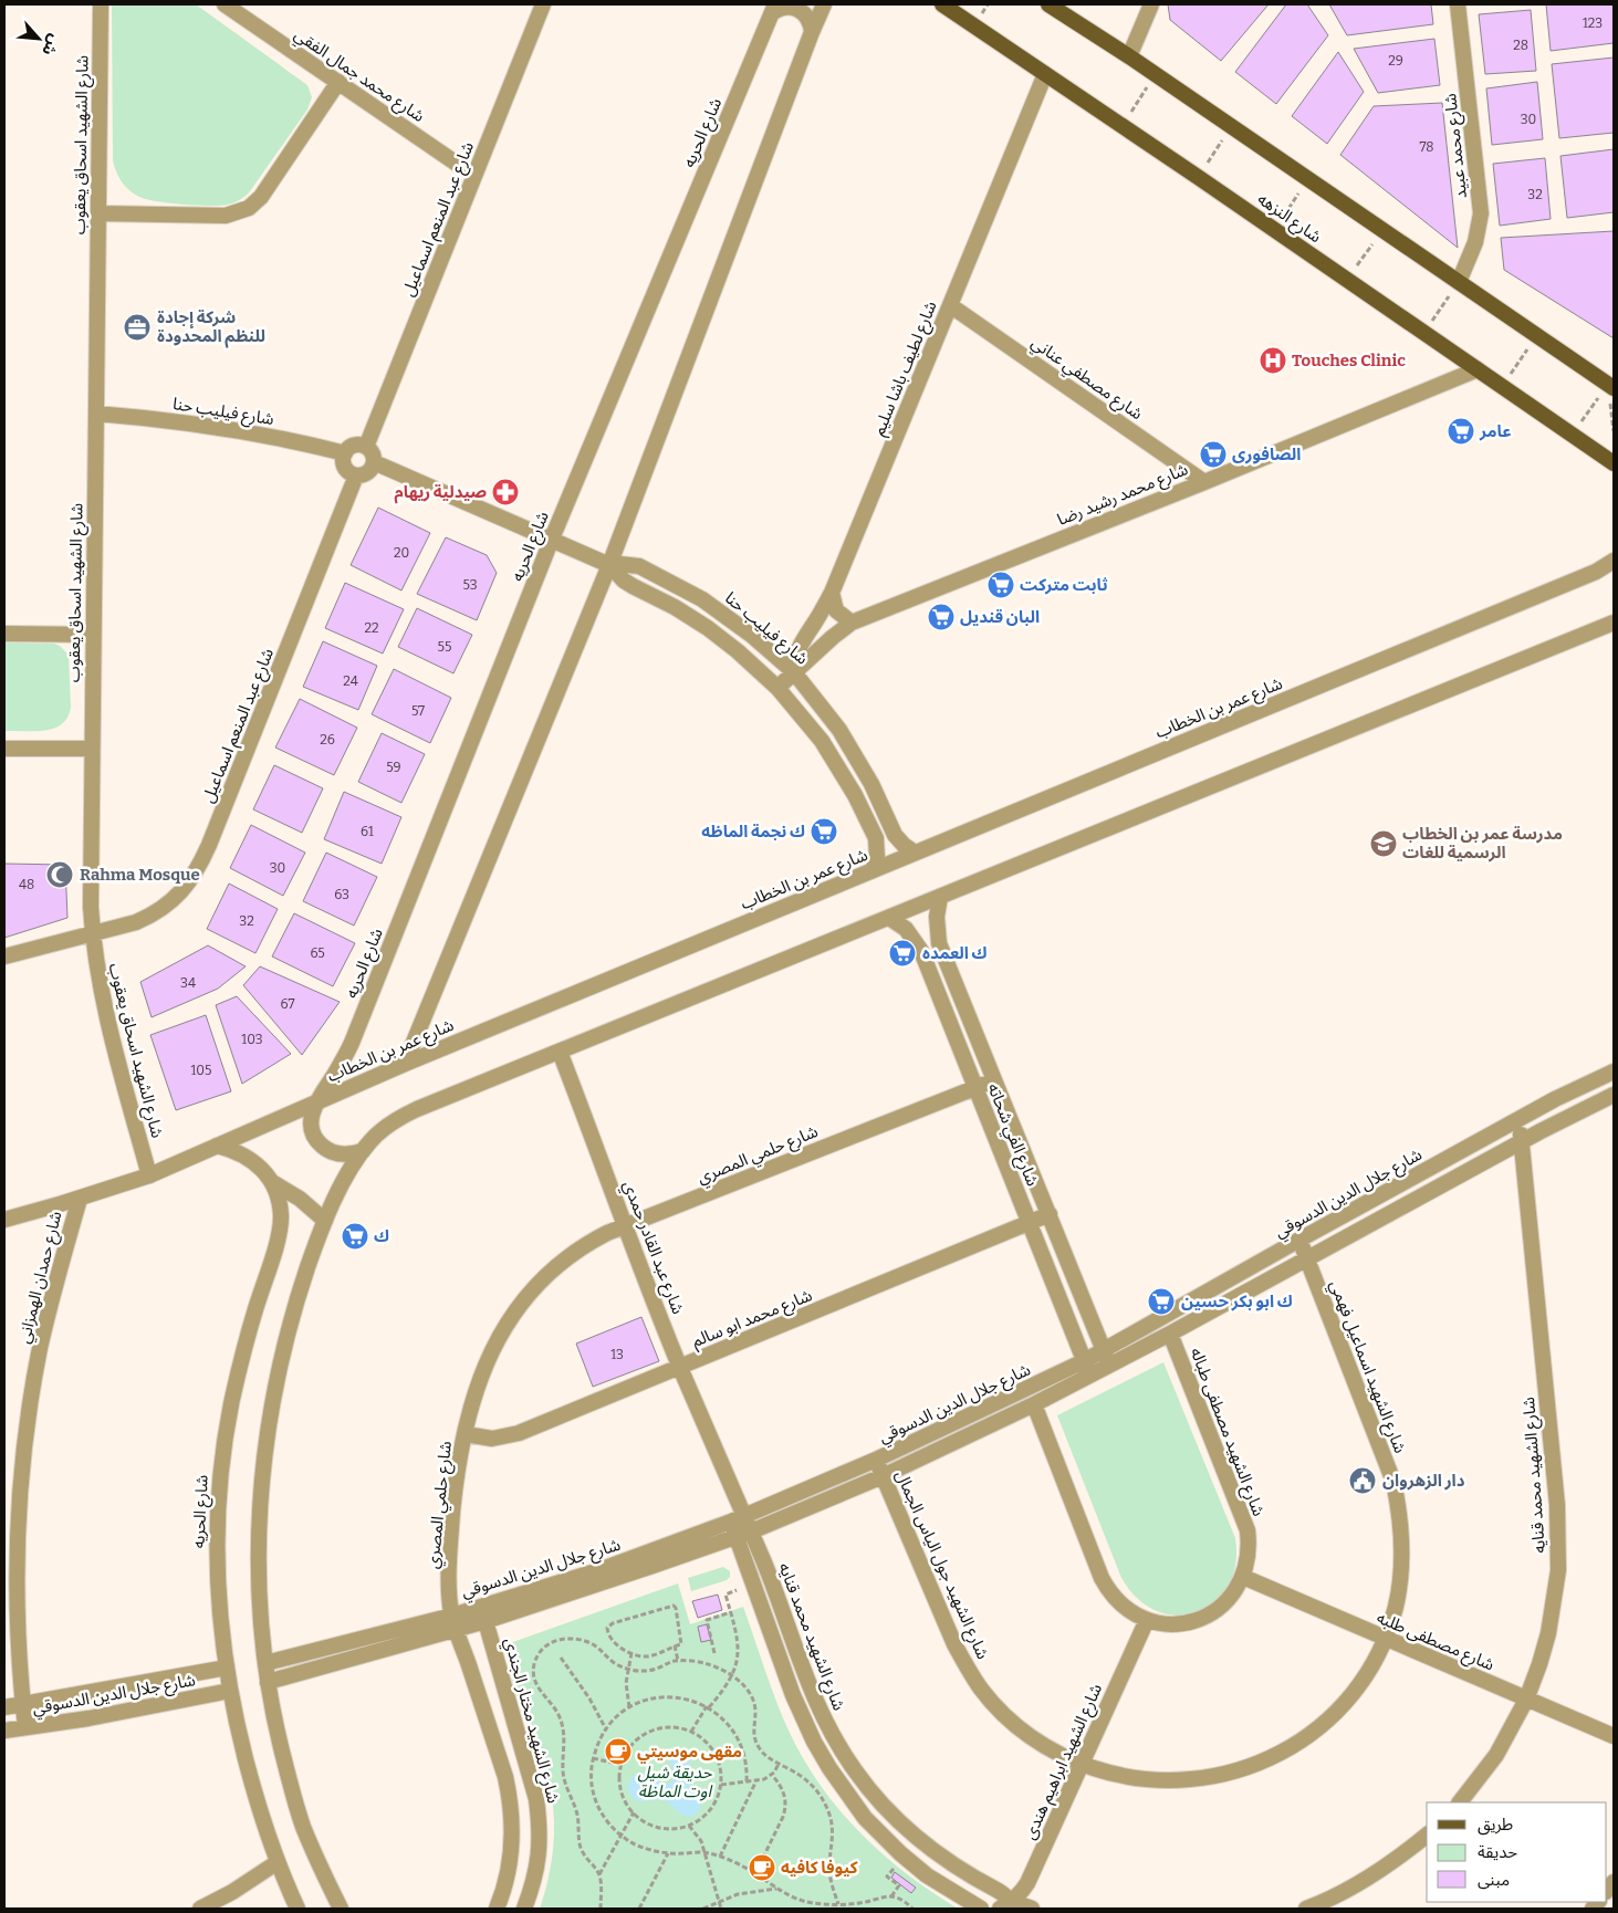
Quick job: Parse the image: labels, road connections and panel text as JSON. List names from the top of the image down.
{
  "streets": {
    "main road": ["شارع النزهه"],
    "street": [
      "شارع محمد جمال الفقي",
      "شارع الحريه",
      "شارع الشهيد اسحاق يعقوب",
      "شارع محمد عبيد",
      "شارع عبد المنعم اسماعيل",
      "شارع لطيف باشا سليم",
      "شارع مصطفي عناني",
      "شارع فيليب حنا",
      "شارع محمد رشيد رضا",
      "شارع عمر بن الخطاب",
      "شارع الفي شحاته",
      "شارع حلمي المصري",
      "شارع جلال الدين الدسوقي",
      "شارع عبد القادر حمدي",
      "شارع حمدان الهمزاني",
      "شارع محمد ابو سالم",
      "شارع الشهيد اسماعيل فهمي",
      "شارع الشهيد مصطفى طباله",
      "شارع الشهيد محمد قنايه",
      "شارع الشهيد جول الياس الجمال",
      "شارع مصطفى طلبه",
      "شارع الشهيد مختار الجندي",
      "شارع الشهيد ابراهيم هندى"
    ]
  },
  "crossings": [
    ["شارع محمد جمال الفقي", "شارع عبد المنعم اسماعيل"],
    ["شارع الحريه", "شارع فيليب حنا"],
    ["شارع الحريه", "شارع عمر بن الخطاب"],
    ["شارع الحريه", "شارع جلال الدين الدسوقي"],
    ["شارع الشهيد اسحاق يعقوب", "شارع عبد المنعم اسماعيل"],
    ["شارع الشهيد اسحاق يعقوب", "شارع فيليب حنا"],
    ["شارع الشهيد اسحاق يعقوب", "شارع عمر بن الخطاب"],
    ["شارع النزهه", "شارع لطيف باشا سليم"],
    ["شارع النزهه", "شارع محمد رشيد رضا"],
    ["شارع عبد المنعم اسماعيل", "شارع فيليب حنا"],
    ["شارع لطيف باشا سليم", "شارع مصطفي عناني"],
    ["شارع لطيف باشا سليم", "شارع فيليب حنا"],
    ["شارع لطيف باشا سليم", "شارع محمد رشيد رضا"],
    ["شارع مصطفي عناني", "شارع محمد رشيد رضا"],
    ["شارع فيليب حنا", "شارع محمد رشيد رضا"],
    ["شارع فيليب حنا", "شارع عمر بن الخطاب"],
    ["شارع عمر بن الخطاب", "شارع حمدان الهمزاني"],
    ["شارع الفي شحاته", "شارع حلمي المصري"],
    ["شارع الفي شحاته", "شارع جلال الدين الدسوقي"],
    ["شارع الفي شحاته", "شارع محمد ابو سالم"],
    ["شارع حلمي المصري", "شارع جلال الدين الدسوقي"],
    ["شارع حلمي المصري", "شارع عبد القادر حمدي"],
    ["شارع حلمي المصري", "شارع محمد ابو سالم"],
    ["شارع جلال الدين الدسوقي", "شارع عبد القادر حمدي"],
    ["شارع جلال الدين الدسوقي", "شارع حمدان الهمزاني"],
    ["شارع جلال الدين الدسوقي", "شارع الشهيد اسماعيل فهمي"],
    ["شارع جلال الدين الدسوقي", "شارع الشهيد مصطفى طباله"],
    ["شارع جلال الدين الدسوقي", "شارع الشهيد محمد قنايه"],
    ["شارع جلال الدين الدسوقي", "شارع الشهيد جول الياس الجمال"],
    ["شارع جلال الدين الدسوقي", "شارع الشهيد مختار الجندي"],
    ["شارع عبد القادر حمدي", "شارع محمد ابو سالم"],
    ["شارع عبد القادر حمدي", "شارع الشهيد محمد قنايه"],
    ["شارع الشهيد اسماعيل فهمي", "شارع الشهيد جول الياس الجمال"],
    ["شارع الشهيد اسماعيل فهمي", "شارع مصطفى طلبه"],
    ["شارع الشهيد اسماعيل فهمي", "شارع الشهيد ابراهيم هندى"],
    ["شارع الشهيد مصطفى طباله", "شارع مصطفى طلبه"],
    ["شارع الشهيد مصطفى طباله", "شارع الشهيد ابراهيم هندى"],
    ["شارع الشهيد محمد قنايه", "شارع مصطفى طلبه"],
    ["شارع الشهيد محمد قنايه", "شارع الشهيد ابراهيم هندى"],
    ["شارع الشهيد جول الياس الجمال", "شارع الشهيد ابراهيم هندى"]
  ],
  "parks": ["حديقة شيل اوت الماظة"],
  "places": {
    "office": ["شركة إجادة للنظم المحدودة"],
    "hospital": ["Touches Clinic"],
    "supermarket": [
      "عامر",
      "الصافورى",
      "ثابت متركت",
      "البان قنديل",
      "ك نجمة الماظه",
      "ك العمده",
      "ك",
      "ك ابو بكر حسين"
    ],
    "pharmacy": ["صيدلية ريهام"],
    "school or university": ["مدرسة عمر بن الخطاب الرسمية للغات"],
    "mosque": ["Rahma Mosque"],
    "public building": ["دار الزهروان"],
    "cafe": ["مقهى موسيتي", "كيوفا كافيه"]
  },
  "house_numbers": [
    "123",
    "28",
    "29",
    "30",
    "78",
    "32",
    "20",
    "53",
    "22",
    "55",
    "24",
    "57",
    "26",
    "59",
    "61",
    "30",
    "48",
    "63",
    "32",
    "65",
    "34",
    "67",
    "103",
    "105",
    "13"
  ],
  "legend": ["طريق", "حديقة", "مبنى"],
  "north": "bottom right"
}
